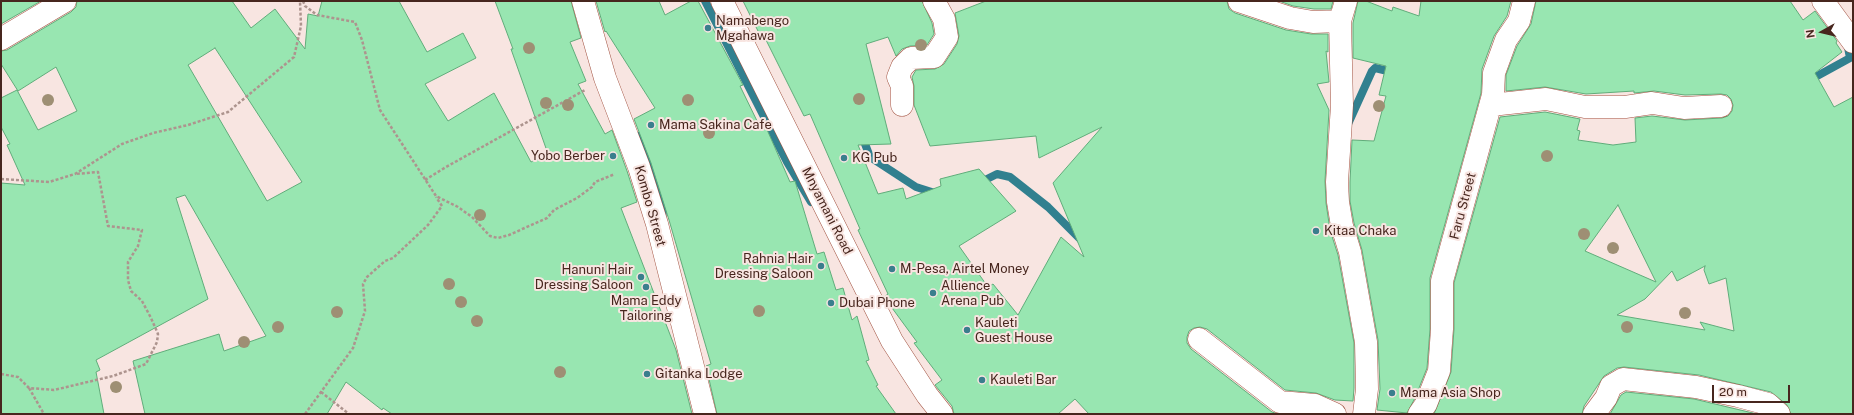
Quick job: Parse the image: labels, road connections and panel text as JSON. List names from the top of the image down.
{
  "streets": {
    "street": ["Kombo Street", "Faru Street", "Mnyamani Road"]
  },
  "places": [
    "Namabengo Mgahawa",
    "Mama Sakina Cafe",
    "Yobo Berber",
    "KG Pub",
    "Kitaa Chaka",
    "Rahnia Hair Dressing Saloon",
    "M-Pesa, Airtel Money",
    "Hanuni Hair Dressing Saloon",
    "Mama Eddy Tailoring",
    "Allience Arena Pub",
    "Dubai Phone",
    "Kauleti Guest House",
    "Gitanka Lodge",
    "Kauleti Bar",
    "Mama Asia Shop"
  ],
  "scale_bar": "20 m",
  "north": "left"
}
